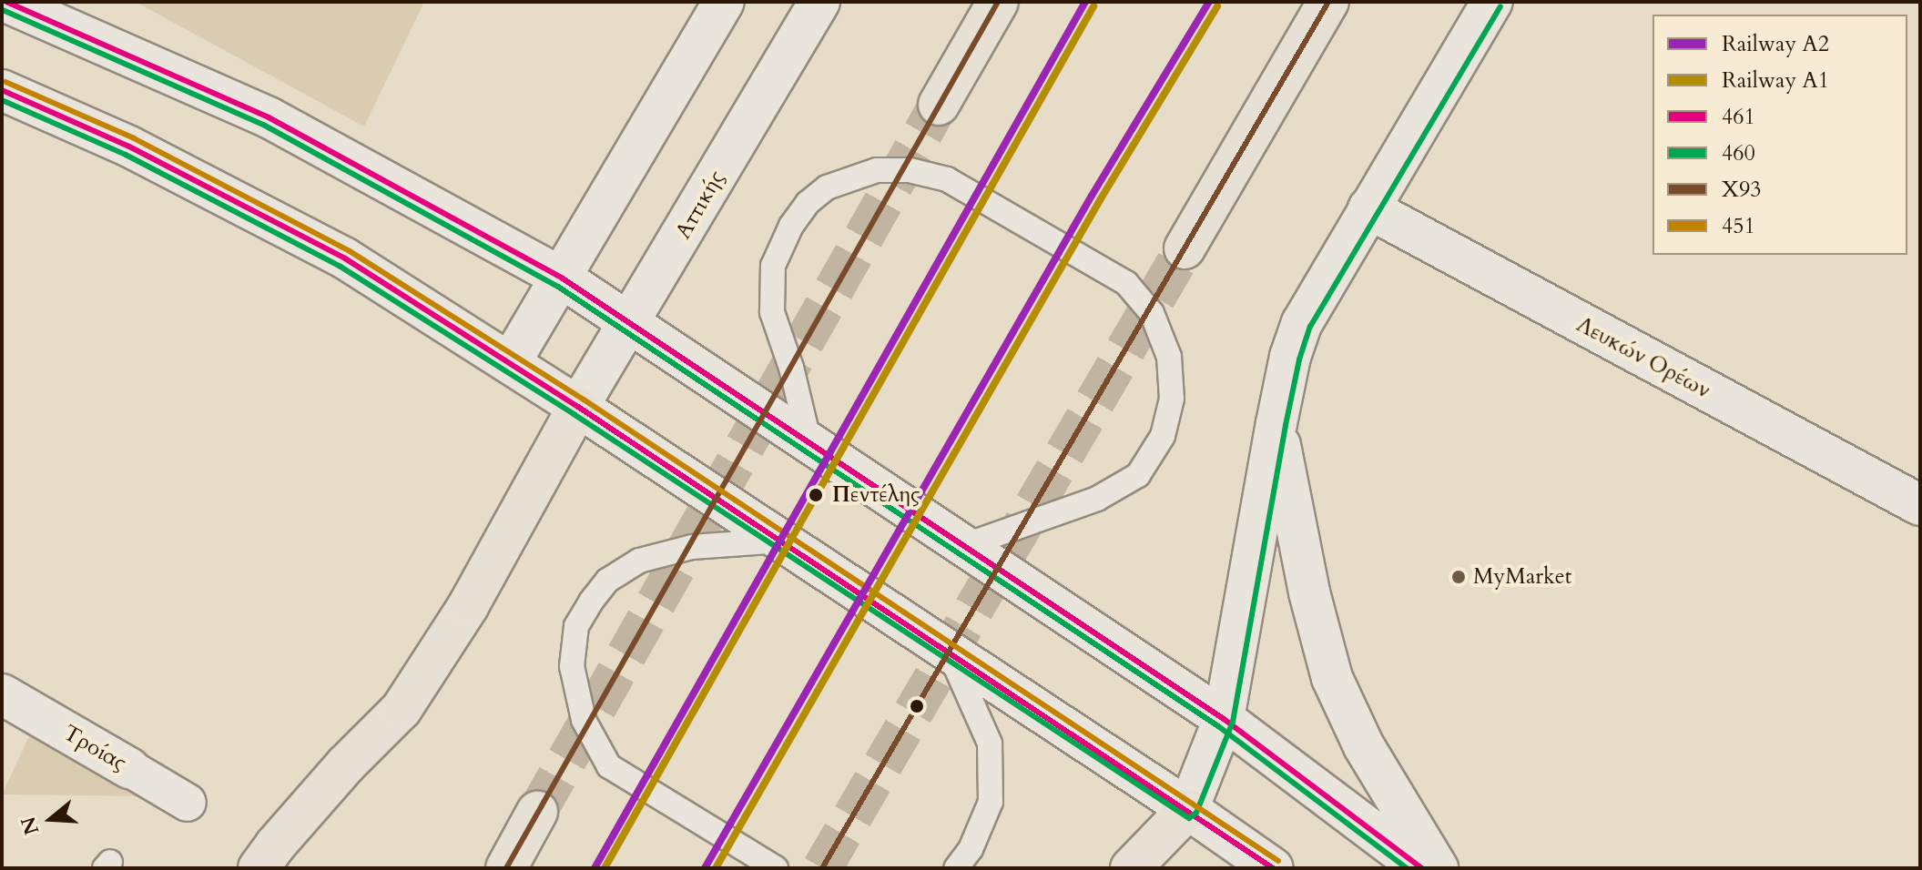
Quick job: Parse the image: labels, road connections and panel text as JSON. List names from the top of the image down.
{
  "streets": {
    "main road": ["Αττικής", "Λευκών Ορέων", "Τροίας"]
  },
  "places": ["Πεντέλης", "MyMarket"],
  "lines": [
    "rail line A2",
    "transit line 461",
    "transit line X93",
    "rail line A1",
    "transit line 460",
    "transit line 451"
  ],
  "legend": [
    "Railway A2",
    "Railway A1",
    "461",
    "460",
    "X93",
    "451"
  ],
  "north": "left"
}
